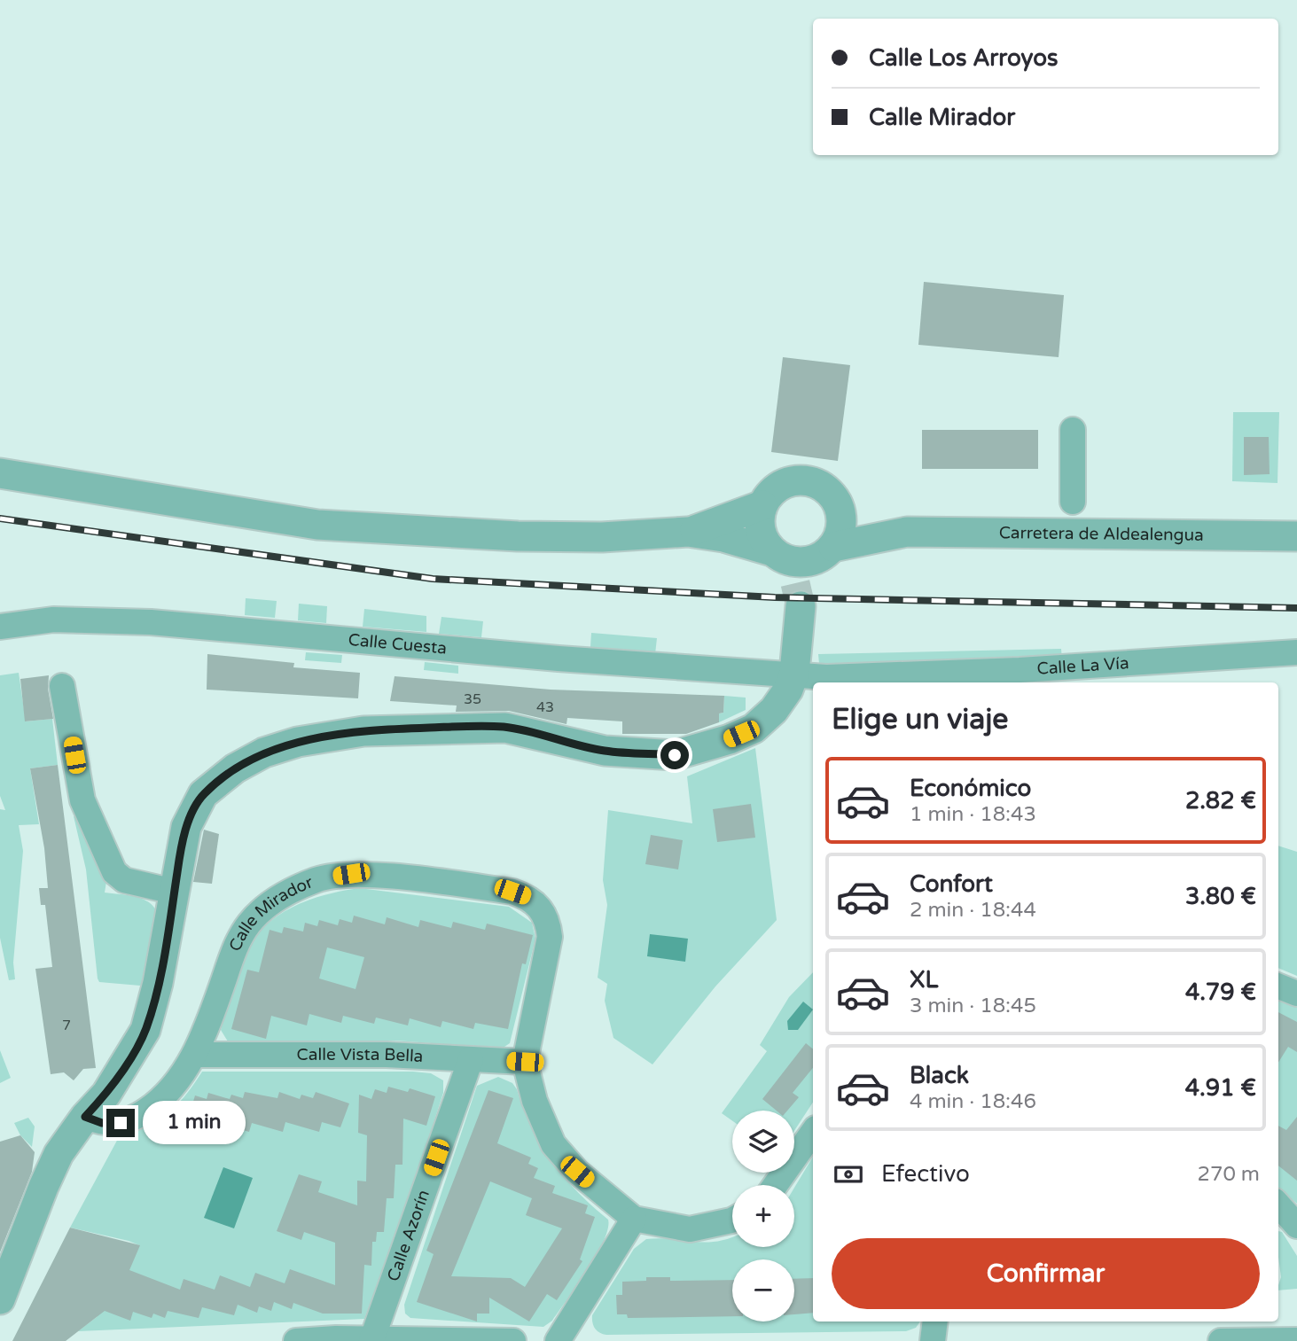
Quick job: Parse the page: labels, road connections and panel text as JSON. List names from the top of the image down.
{
  "streets": {
    "street": [
      "Carretera de Aldealengua",
      "Calle Cuesta",
      "Calle La Vía",
      "Calle Mirador",
      "Calle Vista Bella",
      "Calle Azorín"
    ]
  },
  "crossings": [
    ["Calle Cuesta", "Calle La Vía"],
    ["Calle Mirador", "Calle Vista Bella"],
    ["Calle Vista Bella", "Calle Azorín"]
  ],
  "house_numbers": ["35", "43", "7"],
  "page": {
    "banner": ["Calle Los Arroyos", "Calle Mirador"],
    "heading": "Elige un viaje",
    "list": [
      {
        "name": "Económico",
        "note": "1 min · 18:43",
        "value": "2.82 €"
      },
      {
        "name": "Confort",
        "note": "2 min · 18:44",
        "value": "3.80 €"
      },
      {
        "name": "XL",
        "note": "3 min · 18:45",
        "value": "4.79 €"
      },
      {
        "name": "Black",
        "note": "4 min · 18:46",
        "value": "4.91 €"
      }
    ],
    "bubble": "1 min",
    "map_buttons": ["+", "−"],
    "pay": ["Efectivo", "270 m"],
    "buttons": "Confirmar"
  }
}
